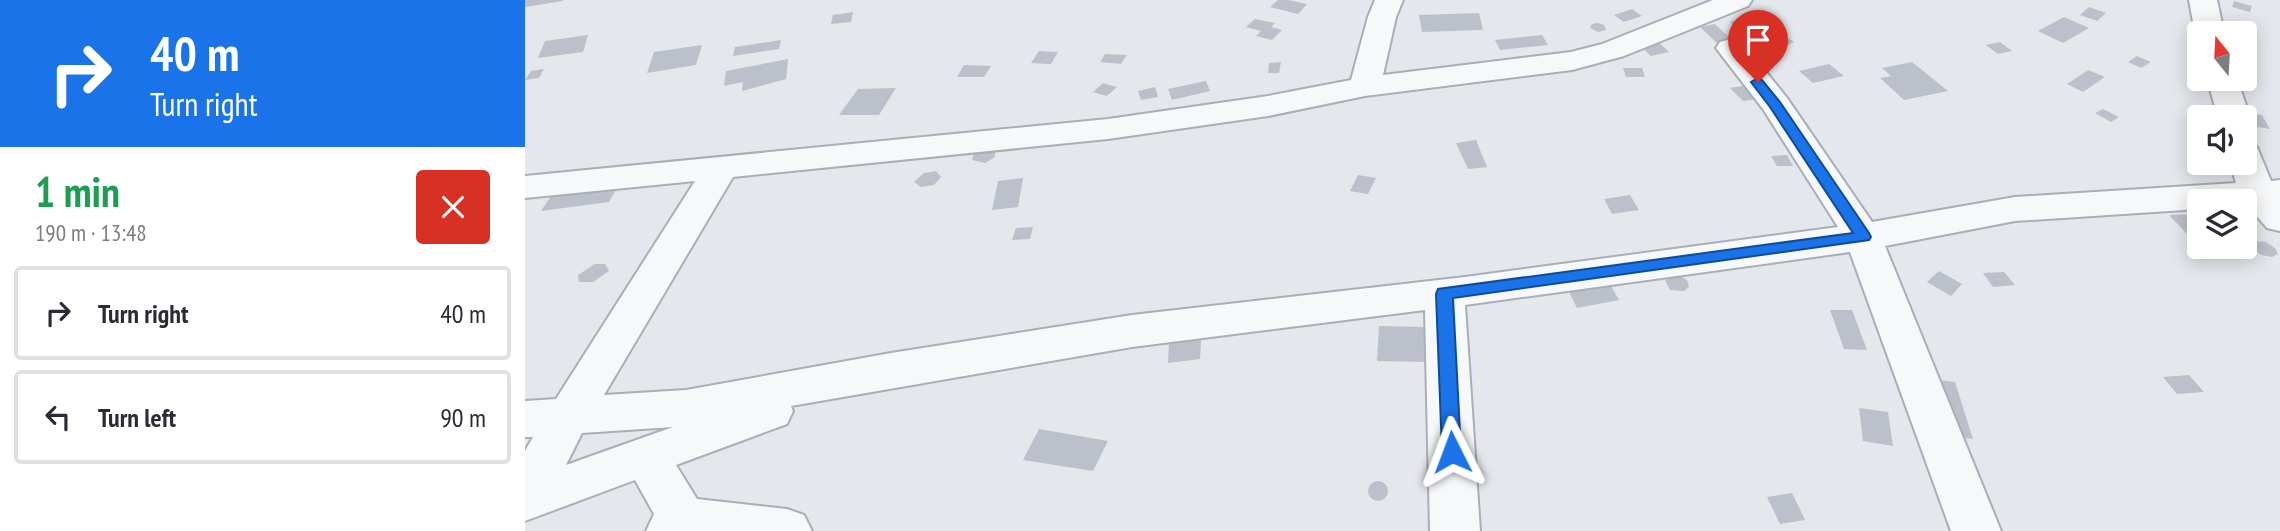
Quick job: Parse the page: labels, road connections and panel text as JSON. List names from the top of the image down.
{
  "north": "top",
  "page": {
    "turn": ["40 m", "Turn right"],
    "heading": ["1 min", "190 m · 13:48"],
    "list": [
      {
        "name": "Turn right",
        "value": "40 m"
      },
      {
        "name": "Turn left",
        "value": "90 m"
      }
    ]
  }
}
